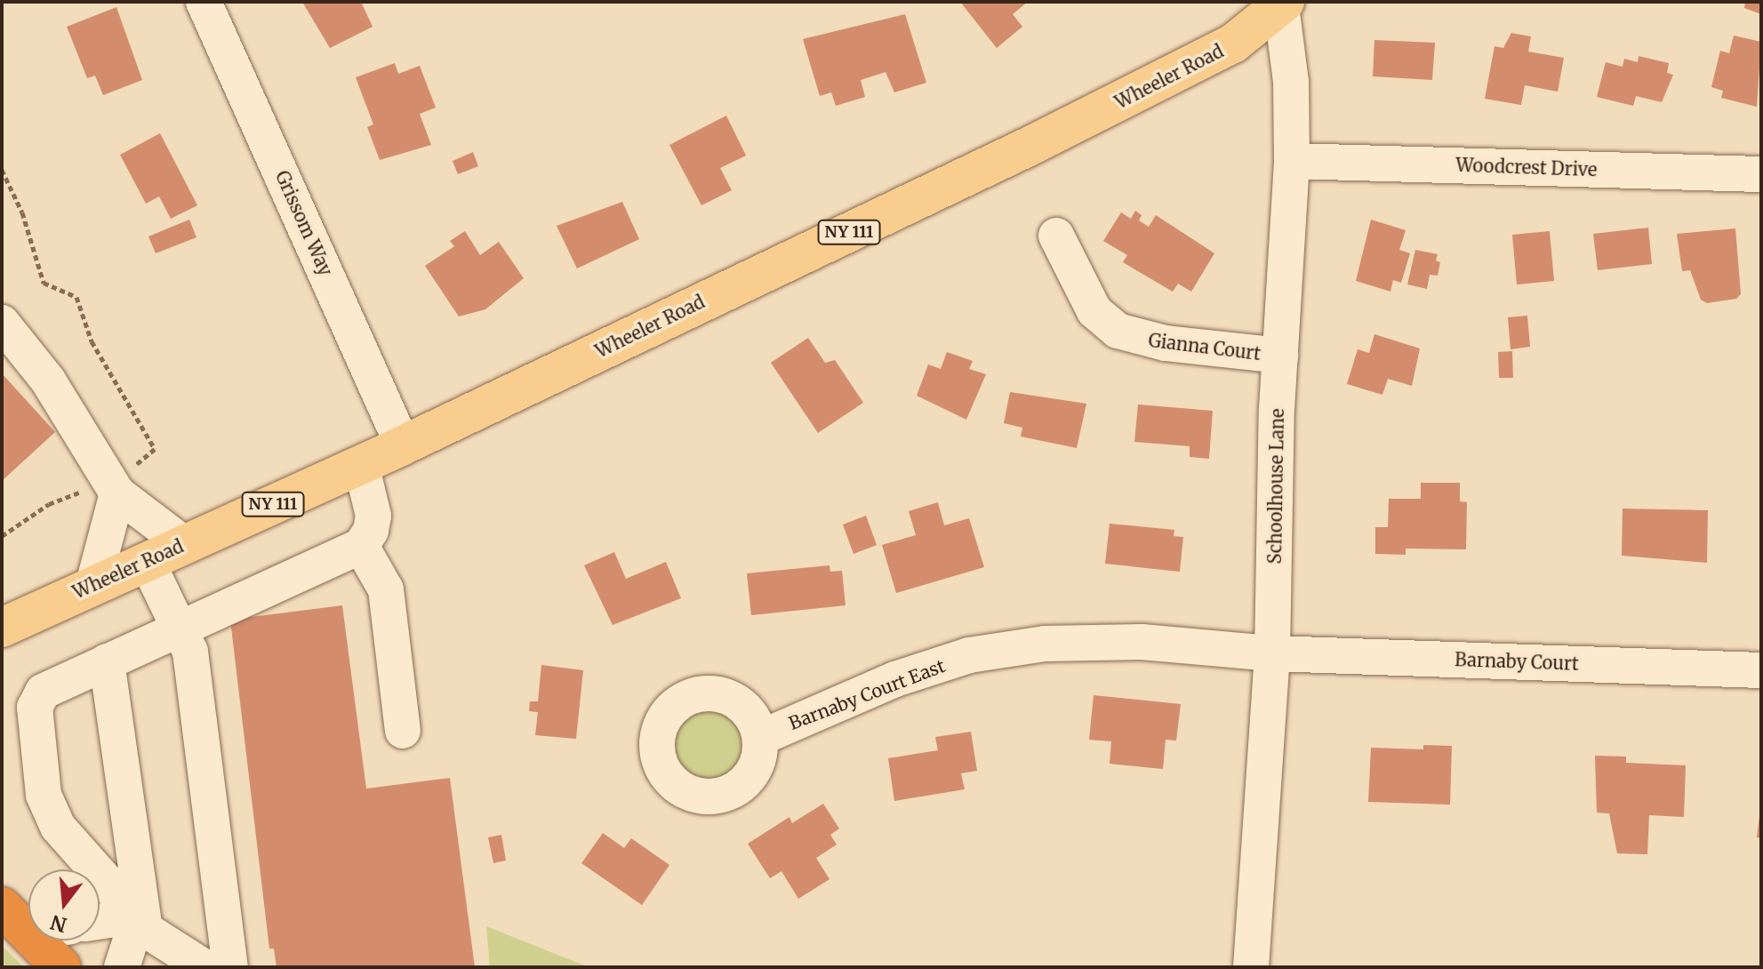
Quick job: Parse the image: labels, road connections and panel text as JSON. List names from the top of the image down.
{
  "streets": {
    "main road": ["Wheeler Road", "NY 111"],
    "street": [
      "Woodcrest Drive",
      "Grissom Way",
      "Gianna Court",
      "Schoolhouse Lane",
      "Barnaby Court",
      "Barnaby Court East"
    ]
  },
  "crossings": [
    ["Wheeler Road", "Grissom Way"],
    ["Wheeler Road", "Schoolhouse Lane"],
    ["Woodcrest Drive", "Schoolhouse Lane"],
    ["Gianna Court", "Schoolhouse Lane"],
    ["Schoolhouse Lane", "Barnaby Court"],
    ["Schoolhouse Lane", "Barnaby Court East"],
    ["Barnaby Court", "Barnaby Court East"]
  ],
  "north": "bottom"
}
